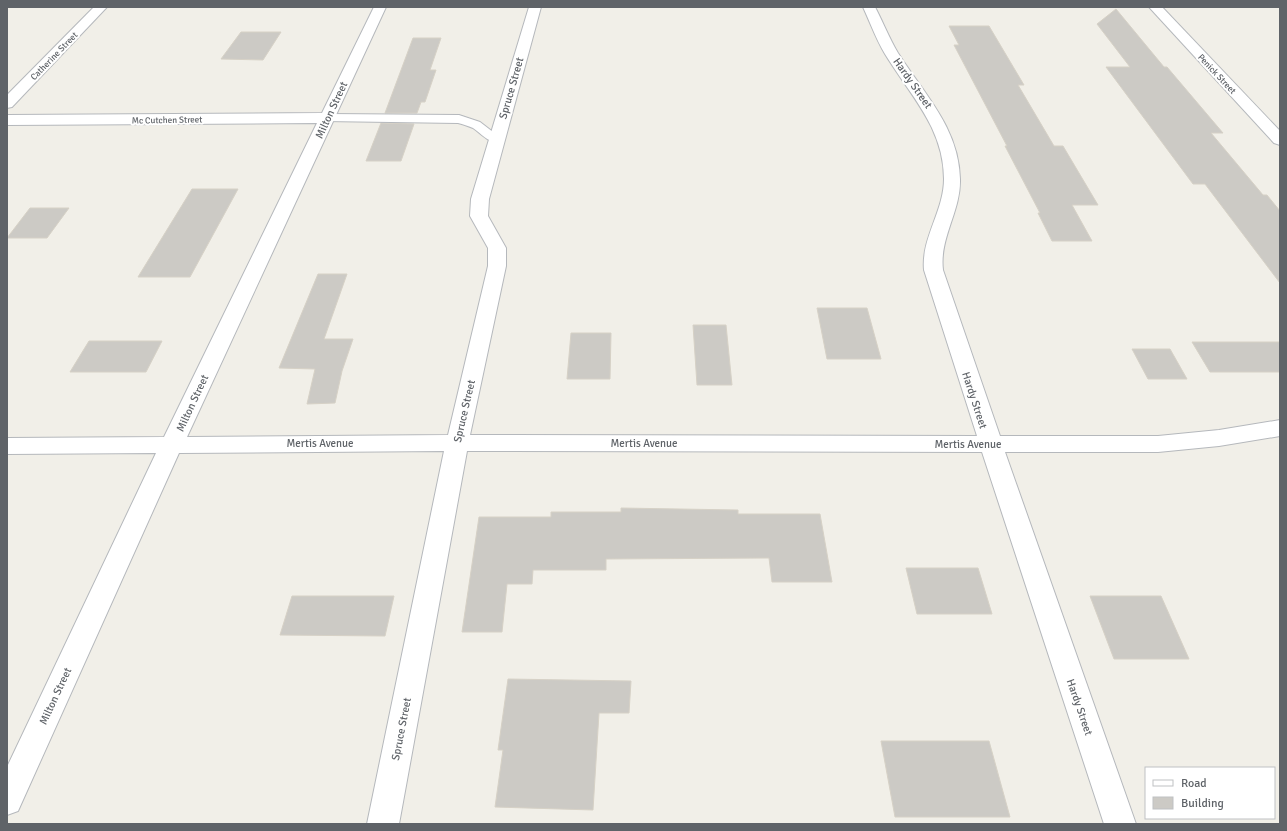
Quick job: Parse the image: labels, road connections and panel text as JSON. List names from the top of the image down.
{
  "streets": {
    "street": [
      "Catherine Street",
      "Penick Street",
      "Hardy Street",
      "Spruce Street",
      "Milton Street",
      "Mc Cutchen Street",
      "Mertis Avenue"
    ]
  },
  "crossings": [
    ["Hardy Street", "Mertis Avenue"],
    ["Spruce Street", "Mertis Avenue"],
    ["Milton Street", "Mc Cutchen Street"],
    ["Milton Street", "Mertis Avenue"]
  ],
  "legend": ["Road", "Building"]
}
